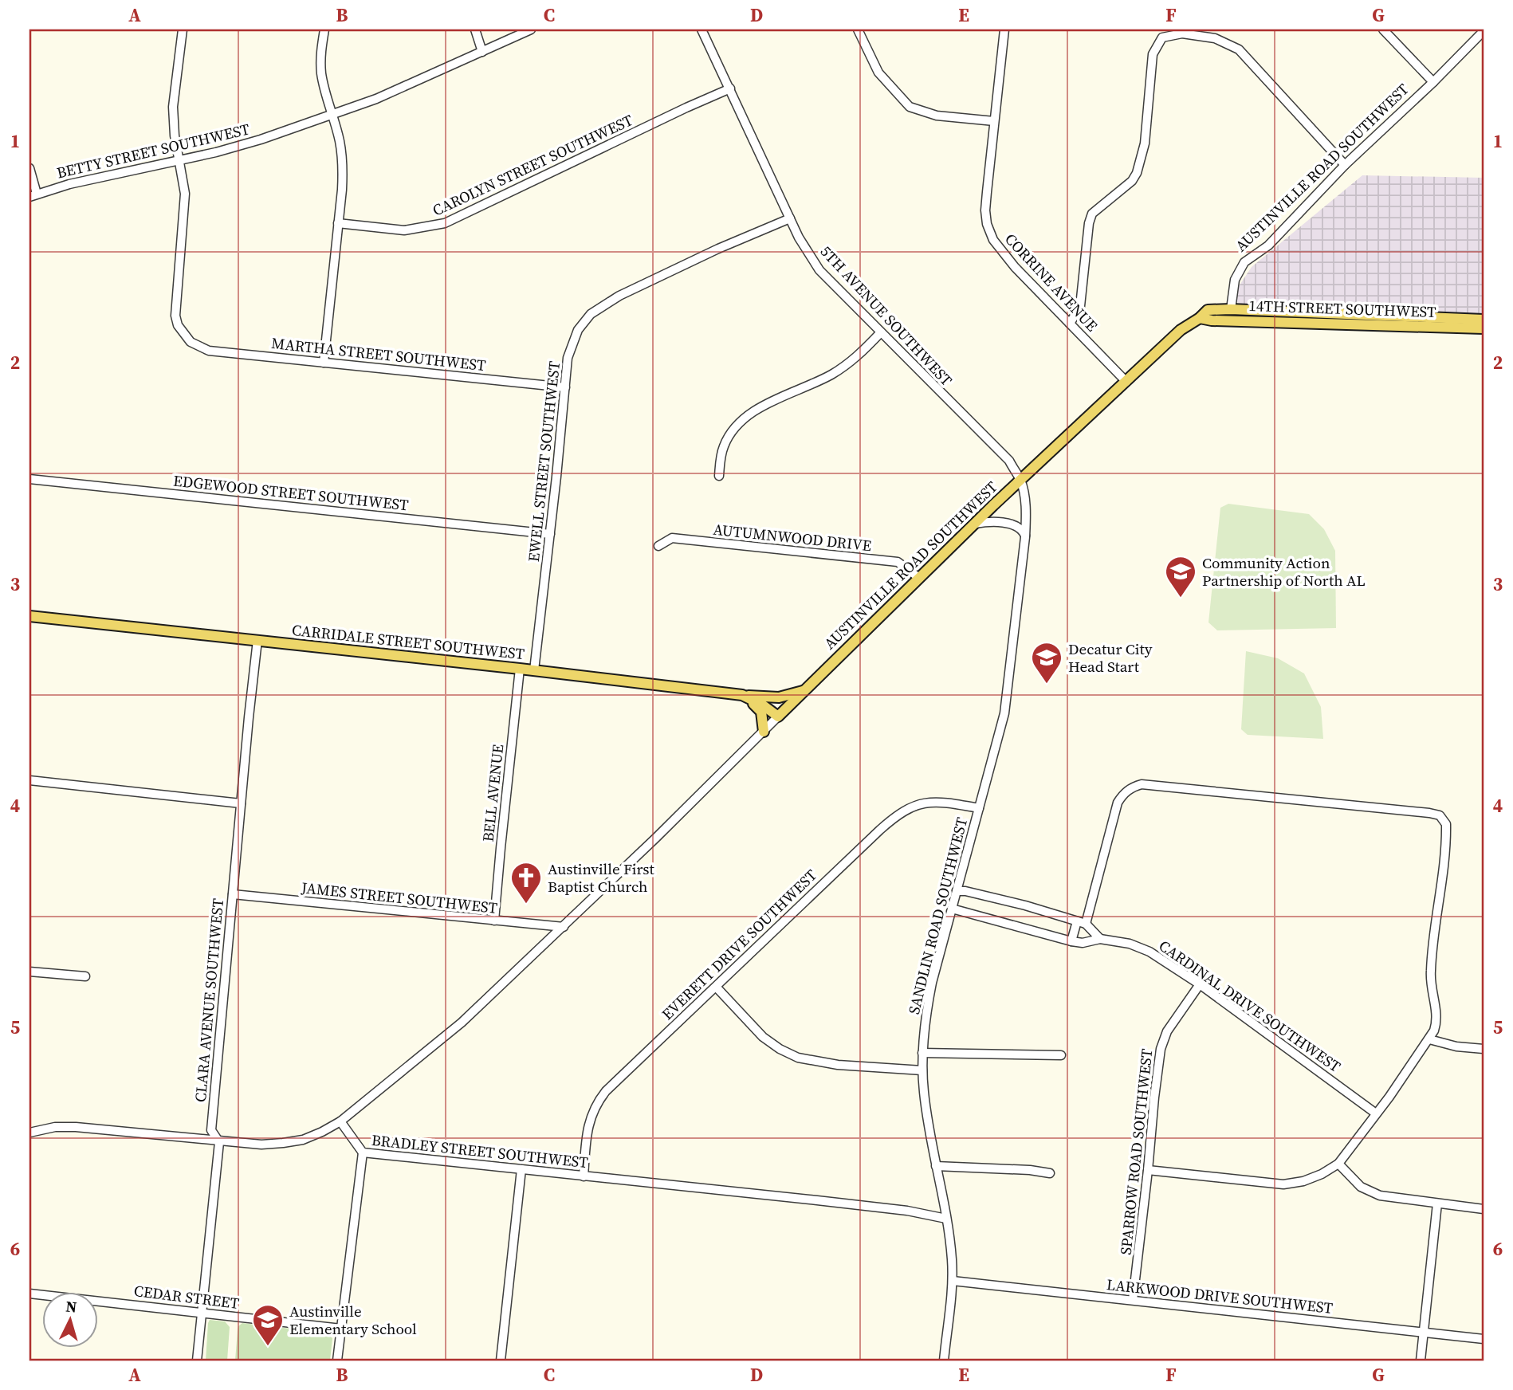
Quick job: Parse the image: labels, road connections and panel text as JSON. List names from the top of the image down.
{
  "streets": {
    "main road": ["AUSTINVILLE ROAD SOUTHWEST", "14TH STREET SOUTHWEST", "CARRIDALE STREET SOUTHWEST"],
    "street": [
      "BETTY STREET SOUTHWEST",
      "CAROLYN STREET SOUTHWEST",
      "CORRINE AVENUE",
      "5TH AVENUE SOUTHWEST",
      "MARTHA STREET SOUTHWEST",
      "EWELL STREET SOUTHWEST",
      "EDGEWOOD STREET SOUTHWEST",
      "AUTUMNWOOD DRIVE",
      "BELL AVENUE",
      "JAMES STREET SOUTHWEST",
      "SANDLIN ROAD SOUTHWEST",
      "EVERETT DRIVE SOUTHWEST",
      "CLARA AVENUE SOUTHWEST",
      "CARDINAL DRIVE SOUTHWEST",
      "BRADLEY STREET SOUTHWEST",
      "SPARROW ROAD SOUTHWEST",
      "LARKWOOD DRIVE SOUTHWEST",
      "CEDAR STREET"
    ]
  },
  "crossings": [
    ["BETTY STREET SOUTHWEST", "MARTHA STREET SOUTHWEST"],
    ["CAROLYN STREET SOUTHWEST", "5TH AVENUE SOUTHWEST"],
    ["AUSTINVILLE ROAD SOUTHWEST", "CORRINE AVENUE"],
    ["AUSTINVILLE ROAD SOUTHWEST", "14TH STREET SOUTHWEST"],
    ["AUSTINVILLE ROAD SOUTHWEST", "5TH AVENUE SOUTHWEST"],
    ["AUSTINVILLE ROAD SOUTHWEST", "AUTUMNWOOD DRIVE"],
    ["AUSTINVILLE ROAD SOUTHWEST", "CARRIDALE STREET SOUTHWEST"],
    ["AUSTINVILLE ROAD SOUTHWEST", "JAMES STREET SOUTHWEST"],
    ["AUSTINVILLE ROAD SOUTHWEST", "SANDLIN ROAD SOUTHWEST"],
    ["AUSTINVILLE ROAD SOUTHWEST", "BRADLEY STREET SOUTHWEST"],
    ["5TH AVENUE SOUTHWEST", "EWELL STREET SOUTHWEST"],
    ["5TH AVENUE SOUTHWEST", "SANDLIN ROAD SOUTHWEST"],
    ["MARTHA STREET SOUTHWEST", "EWELL STREET SOUTHWEST"],
    ["EWELL STREET SOUTHWEST", "EDGEWOOD STREET SOUTHWEST"],
    ["EWELL STREET SOUTHWEST", "CARRIDALE STREET SOUTHWEST"],
    ["CARRIDALE STREET SOUTHWEST", "BELL AVENUE"],
    ["CARRIDALE STREET SOUTHWEST", "CLARA AVENUE SOUTHWEST"],
    ["BELL AVENUE", "JAMES STREET SOUTHWEST"],
    ["JAMES STREET SOUTHWEST", "CLARA AVENUE SOUTHWEST"],
    ["SANDLIN ROAD SOUTHWEST", "EVERETT DRIVE SOUTHWEST"],
    ["SANDLIN ROAD SOUTHWEST", "CARDINAL DRIVE SOUTHWEST"],
    ["SANDLIN ROAD SOUTHWEST", "BRADLEY STREET SOUTHWEST"],
    ["SANDLIN ROAD SOUTHWEST", "LARKWOOD DRIVE SOUTHWEST"],
    ["EVERETT DRIVE SOUTHWEST", "BRADLEY STREET SOUTHWEST"],
    ["CLARA AVENUE SOUTHWEST", "CEDAR STREET"],
    ["CARDINAL DRIVE SOUTHWEST", "SPARROW ROAD SOUTHWEST"],
    ["SPARROW ROAD SOUTHWEST", "LARKWOOD DRIVE SOUTHWEST"]
  ],
  "places": {
    "school or university": ["Community Action Partnership of North AL", "Decatur City Head Start", "Austinville Elementary School"],
    "church": ["Austinville First Baptist Church"]
  },
  "north": "top",
  "grid": {
    "columns": [
      "A",
      "B",
      "C",
      "D",
      "E",
      "F",
      "G"
    ],
    "rows": [
      "1",
      "2",
      "3",
      "4",
      "5",
      "6"
    ]
  }
}
